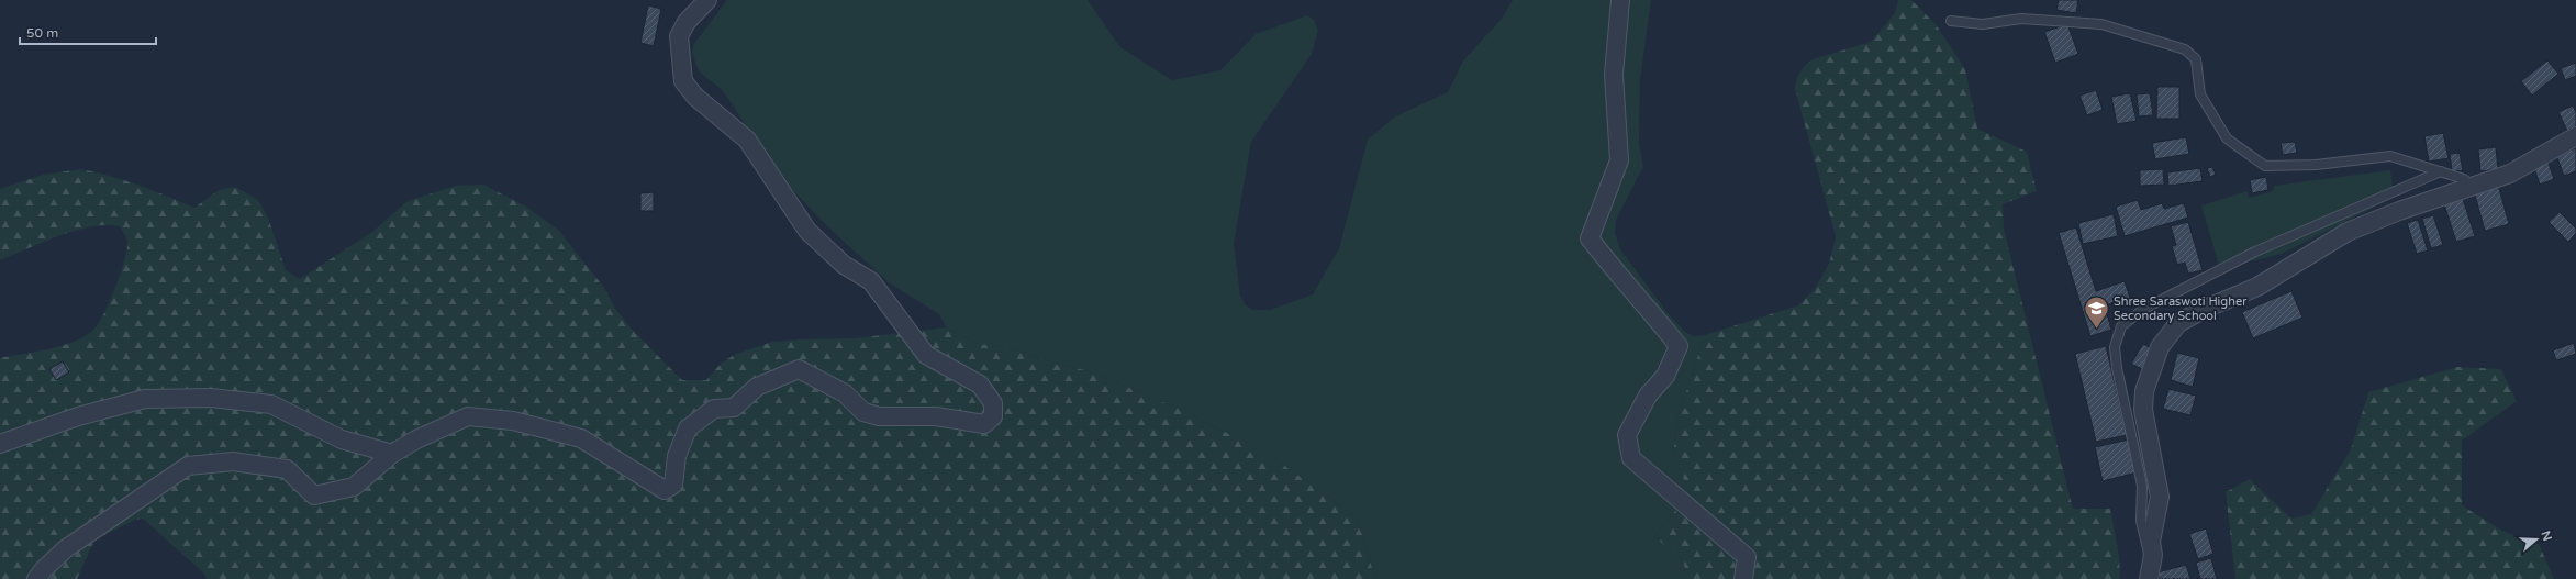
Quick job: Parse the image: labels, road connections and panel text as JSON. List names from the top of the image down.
{
  "places": {
    "school or university": ["Shree Saraswoti Higher Secondary School"]
  },
  "scale_bar": "50 m",
  "north": "right"
}
